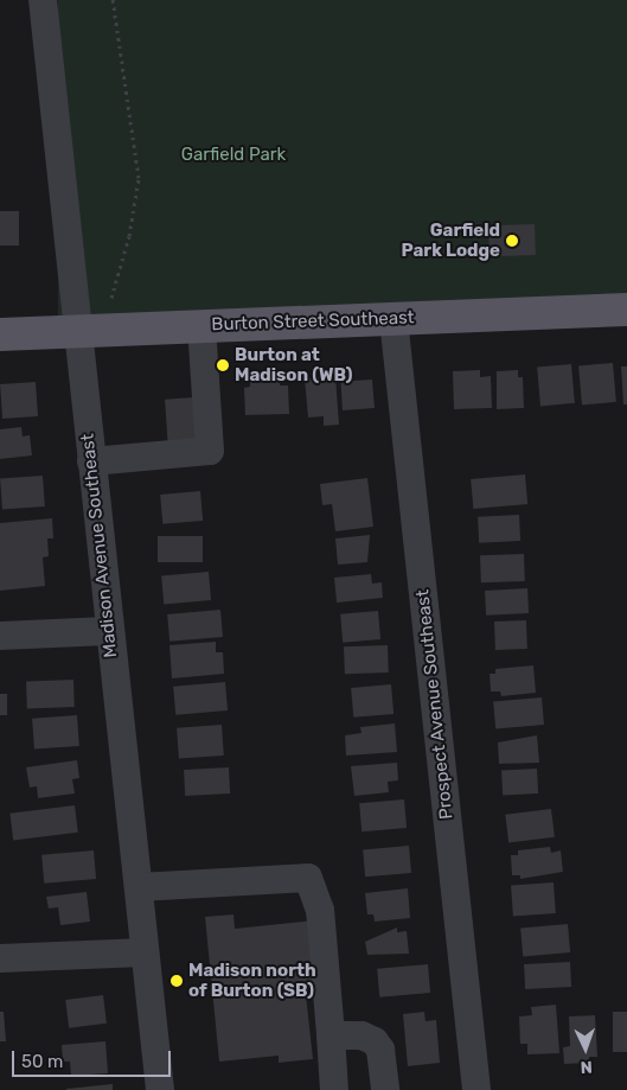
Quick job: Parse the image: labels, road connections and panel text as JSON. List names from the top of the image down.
{
  "streets": {
    "main road": ["Burton Street Southeast"],
    "street": ["Madison Avenue Southeast", "Prospect Avenue Southeast"]
  },
  "crossings": [
    ["Burton Street Southeast", "Madison Avenue Southeast"],
    ["Burton Street Southeast", "Prospect Avenue Southeast"]
  ],
  "parks": ["Garfield Park"],
  "places": ["Garfield Park Lodge", "Burton at Madison (WB)", "Madison north of Burton (SB)"],
  "scale_bar": "50 m",
  "north": "bottom"
}
